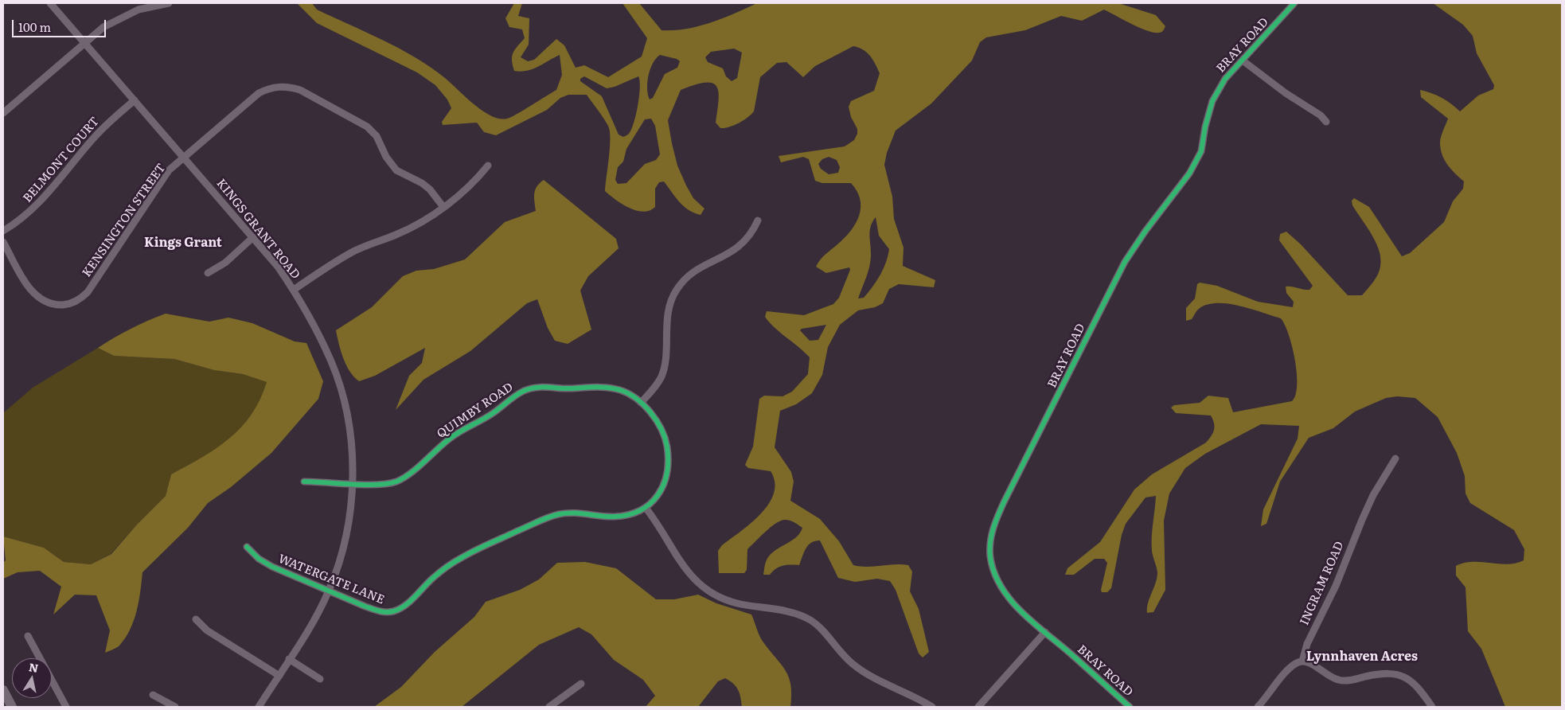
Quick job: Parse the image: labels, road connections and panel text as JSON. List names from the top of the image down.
{
  "streets": {
    "street": [
      "BRAY ROAD",
      "BELMONT COURT",
      "KENSINGTON STREET",
      "KINGS GRANT ROAD",
      "QUIMBY ROAD",
      "WATERGATE LANE",
      "INGRAM ROAD"
    ]
  },
  "crossings": [
    ["BELMONT COURT", "KINGS GRANT ROAD"],
    ["KENSINGTON STREET", "KINGS GRANT ROAD"],
    ["KINGS GRANT ROAD", "QUIMBY ROAD"],
    ["KINGS GRANT ROAD", "WATERGATE LANE"],
    ["QUIMBY ROAD", "WATERGATE LANE"]
  ],
  "districts": ["Kings Grant", "Lynnhaven Acres"],
  "scale_bar": "100 m",
  "north": "top"
}
